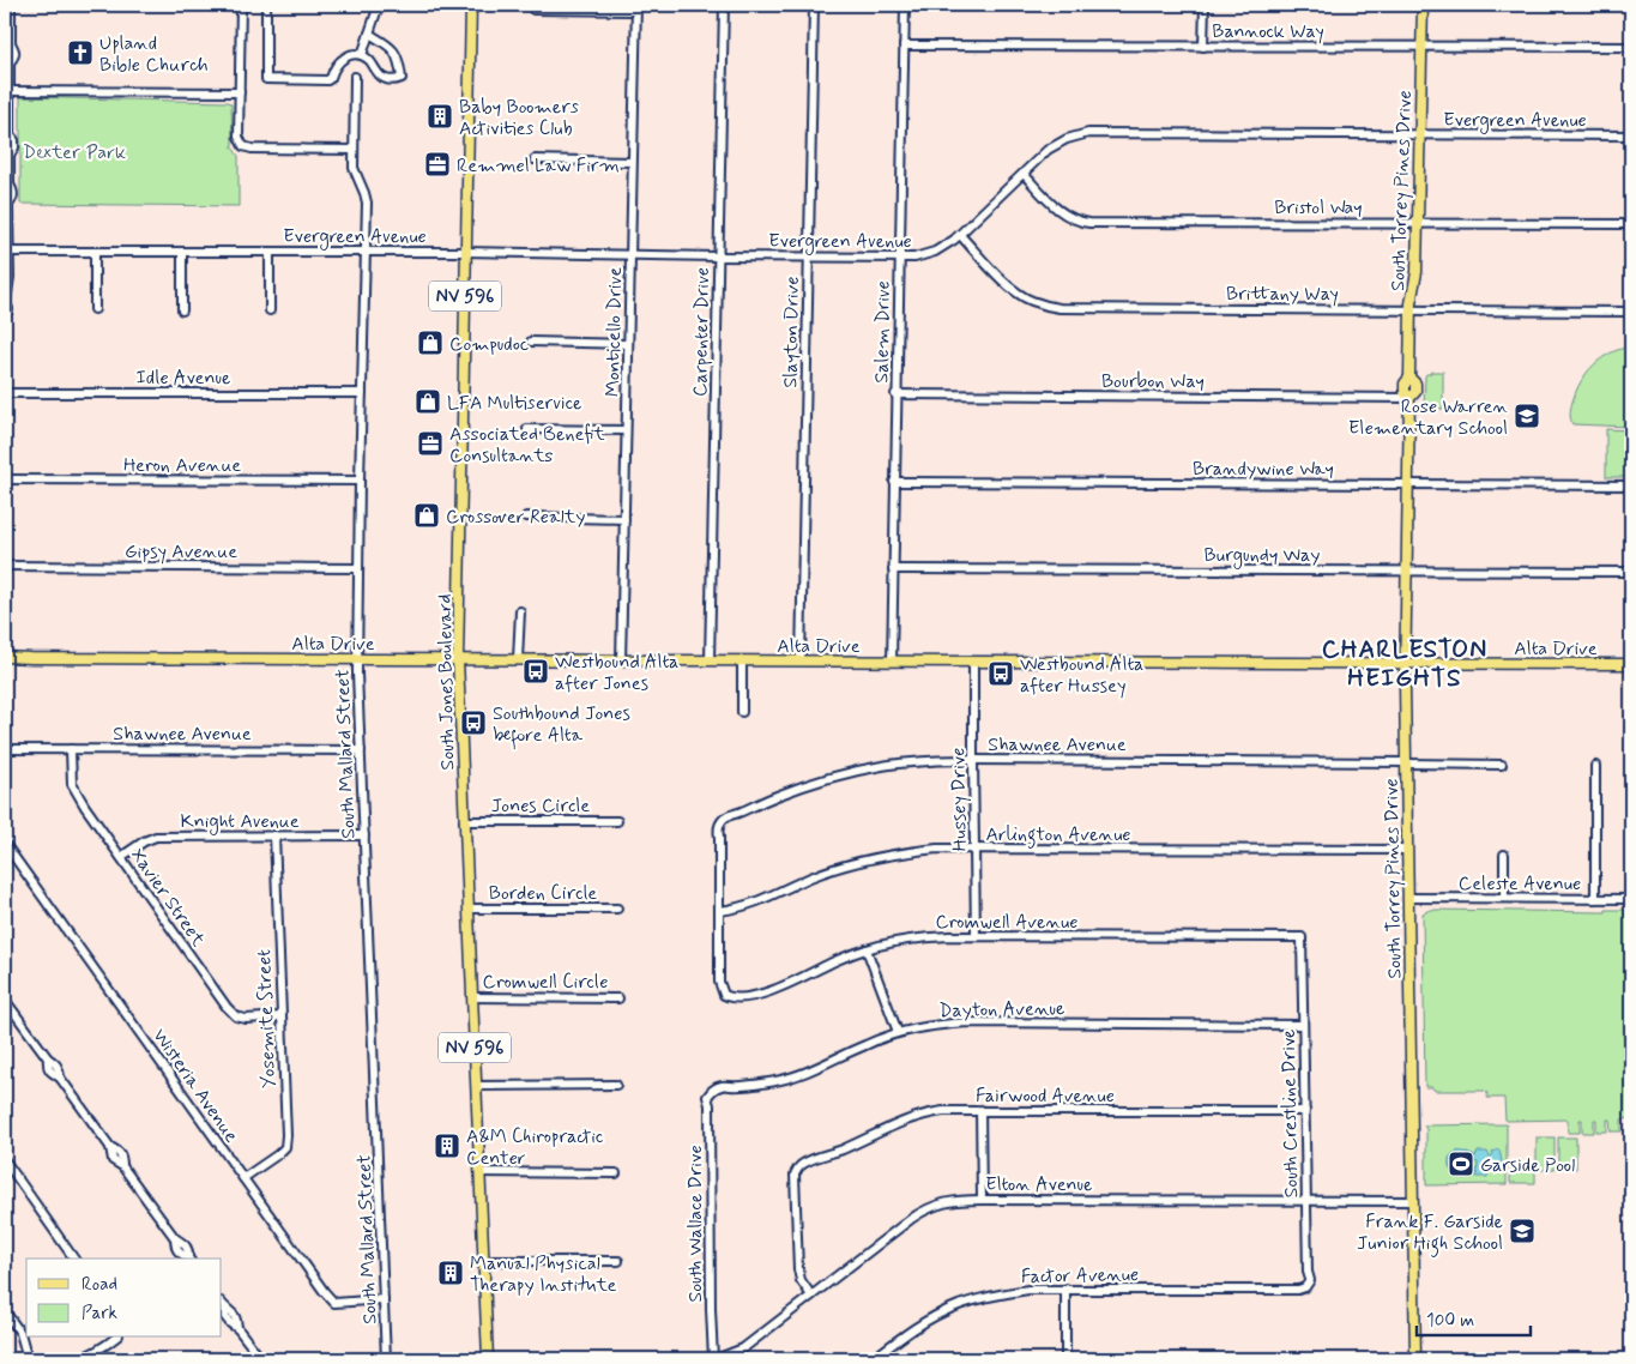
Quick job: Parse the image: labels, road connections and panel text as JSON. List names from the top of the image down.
{
  "streets": {
    "main road": [
      "South Torrey Pines Drive",
      "NV 596",
      "Alta Drive",
      "South Jones Boulevard"
    ],
    "street": [
      "Bannock Way",
      "Evergreen Avenue",
      "Bristol Way",
      "Brittany Way",
      "Monticello Drive",
      "Carpenter Drive",
      "Slayton Drive",
      "Salem Drive",
      "Idle Avenue",
      "Bourbon Way",
      "Heron Avenue",
      "Brandywine Way",
      "Gipsy Avenue",
      "Burgundy Way",
      "Shawnee Avenue",
      "South Mallard Street",
      "Hussey Drive",
      "Jones Circle",
      "Knight Avenue",
      "Arlington Avenue",
      "Celeste Avenue",
      "Borden Circle",
      "Xavier Street",
      "Cromwell Avenue",
      "Cromwell Circle",
      "Dayton Avenue",
      "Yosemite Street",
      "Wisteria Avenue",
      "Fairwood Avenue",
      "South Crestline Drive",
      "Elton Avenue",
      "South Wallace Drive",
      "Factor Avenue"
    ]
  },
  "crossings": [
    ["Bannock Way", "South Torrey Pines Drive"],
    ["Bannock Way", "Salem Drive"],
    ["Evergreen Avenue", "South Torrey Pines Drive"],
    ["Evergreen Avenue", "Bristol Way"],
    ["Evergreen Avenue", "Brittany Way"],
    ["Evergreen Avenue", "Monticello Drive"],
    ["Evergreen Avenue", "Carpenter Drive"],
    ["Evergreen Avenue", "Slayton Drive"],
    ["Evergreen Avenue", "Salem Drive"],
    ["Evergreen Avenue", "South Jones Boulevard"],
    ["Evergreen Avenue", "South Mallard Street"],
    ["South Torrey Pines Drive", "Bristol Way"],
    ["South Torrey Pines Drive", "Brittany Way"],
    ["South Torrey Pines Drive", "Bourbon Way"],
    ["South Torrey Pines Drive", "Brandywine Way"],
    ["South Torrey Pines Drive", "Burgundy Way"],
    ["South Torrey Pines Drive", "Alta Drive"],
    ["South Torrey Pines Drive", "Shawnee Avenue"],
    ["South Torrey Pines Drive", "Arlington Avenue"],
    ["South Torrey Pines Drive", "Celeste Avenue"],
    ["South Torrey Pines Drive", "Elton Avenue"],
    ["Monticello Drive", "Alta Drive"],
    ["Carpenter Drive", "Alta Drive"],
    ["Slayton Drive", "Alta Drive"],
    ["Salem Drive", "Bourbon Way"],
    ["Salem Drive", "Brandywine Way"],
    ["Salem Drive", "Burgundy Way"],
    ["Salem Drive", "Alta Drive"],
    ["Idle Avenue", "South Mallard Street"],
    ["Heron Avenue", "South Mallard Street"],
    ["Gipsy Avenue", "South Mallard Street"],
    ["Alta Drive", "South Jones Boulevard"],
    ["Alta Drive", "South Mallard Street"],
    ["Alta Drive", "Hussey Drive"],
    ["South Jones Boulevard", "Jones Circle"],
    ["South Jones Boulevard", "Borden Circle"],
    ["South Jones Boulevard", "Cromwell Circle"],
    ["Shawnee Avenue", "South Mallard Street"],
    ["Shawnee Avenue", "Hussey Drive"],
    ["Shawnee Avenue", "Arlington Avenue"],
    ["Shawnee Avenue", "Xavier Street"],
    ["Shawnee Avenue", "Cromwell Avenue"],
    ["South Mallard Street", "Knight Avenue"],
    ["South Mallard Street", "Wisteria Avenue"],
    ["Hussey Drive", "Arlington Avenue"],
    ["Hussey Drive", "Cromwell Avenue"],
    ["Knight Avenue", "Xavier Street"],
    ["Knight Avenue", "Yosemite Street"],
    ["Arlington Avenue", "Cromwell Avenue"],
    ["Xavier Street", "Yosemite Street"],
    ["Cromwell Avenue", "South Crestline Drive"],
    ["Dayton Avenue", "South Crestline Drive"],
    ["Dayton Avenue", "South Wallace Drive"],
    ["Yosemite Street", "Wisteria Avenue"],
    ["Fairwood Avenue", "South Crestline Drive"],
    ["Fairwood Avenue", "Elton Avenue"],
    ["South Crestline Drive", "Elton Avenue"],
    ["South Crestline Drive", "Factor Avenue"],
    ["Elton Avenue", "South Wallace Drive"]
  ],
  "districts": ["CHARLESTON HEIGHTS"],
  "parks": ["Dexter Park"],
  "places": {
    "church": ["Upland Bible Church"],
    "building": ["Baby Boomers Activities Club", "A&M Chiropractic Center", "Manual Physical Therapy Institute"],
    "office": ["Remmel Law Firm", "Associated Benefit Consultants"],
    "shop": ["Compudoc", "LFA Multiservice", "Crossover Realty"],
    "school or university": ["Rose Warren Elementary School", "Frank F. Garside Junior High School"],
    "bus stop": ["Westbound Alta after Jones", "Westbound Alta after Hussey", "Southbound Jones before Alta"],
    "sports": ["Garside Pool"]
  },
  "legend": ["Road", "Park"],
  "scale_bar": "100 m"
}
